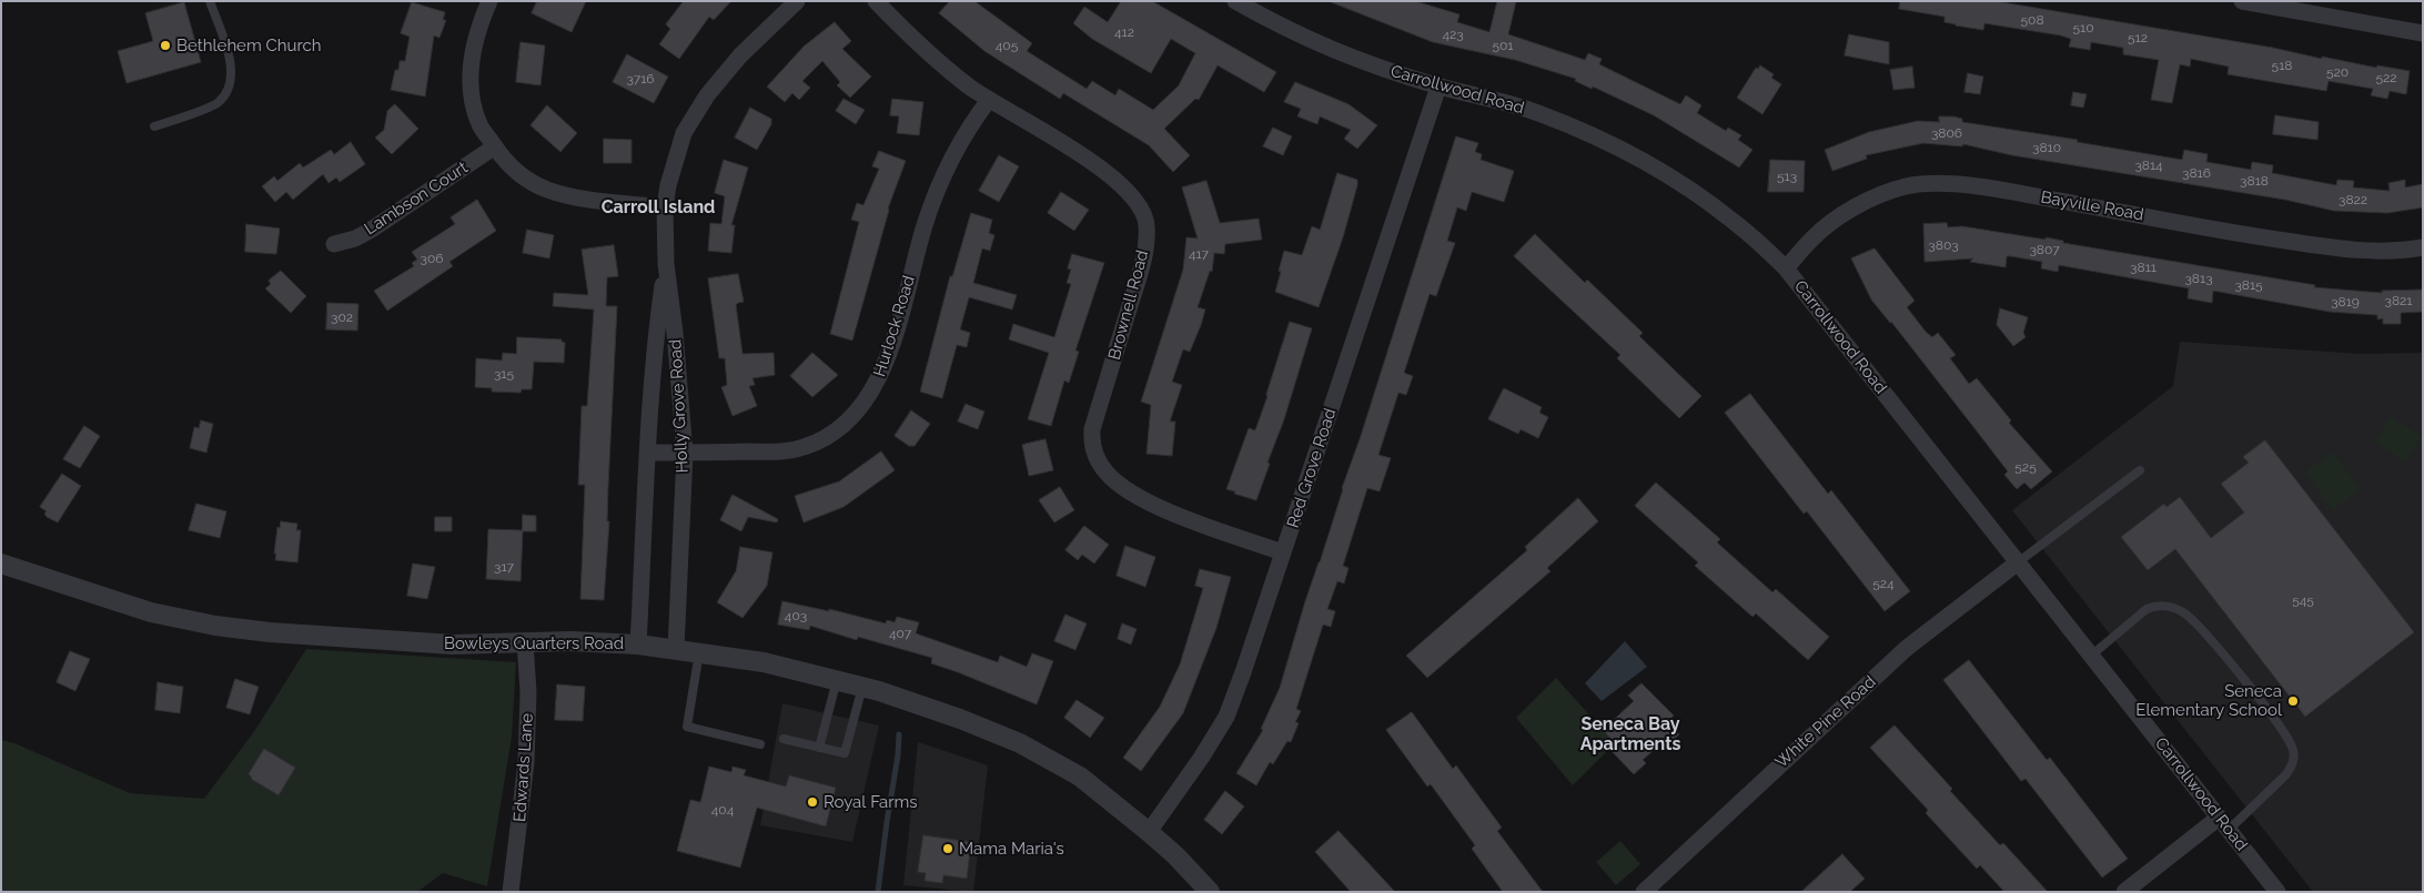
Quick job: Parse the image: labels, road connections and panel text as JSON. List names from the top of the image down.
{
  "streets": {
    "street": [
      "Carrollwood Road",
      "Lambson Court",
      "Bayville Road",
      "Brownell Road",
      "Hurlock Road",
      "Holly Grove Road",
      "Red Grove Road",
      "Bowleys Quarters Road",
      "White Pine Road",
      "Edwards Lane"
    ]
  },
  "crossings": [
    ["Carrollwood Road", "Bayville Road"],
    ["Carrollwood Road", "Red Grove Road"],
    ["Carrollwood Road", "White Pine Road"],
    ["Brownell Road", "Hurlock Road"],
    ["Brownell Road", "Red Grove Road"],
    ["Hurlock Road", "Holly Grove Road"],
    ["Holly Grove Road", "Bowleys Quarters Road"],
    ["Red Grove Road", "Bowleys Quarters Road"],
    ["Bowleys Quarters Road", "Edwards Lane"]
  ],
  "districts": ["Carroll Island", "Seneca Bay Apartments"],
  "places": [
    "Bethlehem Church",
    "Seneca Elementary School",
    "Royal Farms",
    "Mama Maria's"
  ],
  "house_numbers": [
    "508",
    "510",
    "412",
    "423",
    "512",
    "405",
    "501",
    "518",
    "520",
    "522",
    "3716",
    "3806",
    "3810",
    "3814",
    "3816",
    "513",
    "3818",
    "3822",
    "3803",
    "3807",
    "417",
    "306",
    "3811",
    "3813",
    "3815",
    "3821",
    "3819",
    "302",
    "315",
    "525",
    "317",
    "524",
    "545",
    "403",
    "407",
    "404"
  ]
}
